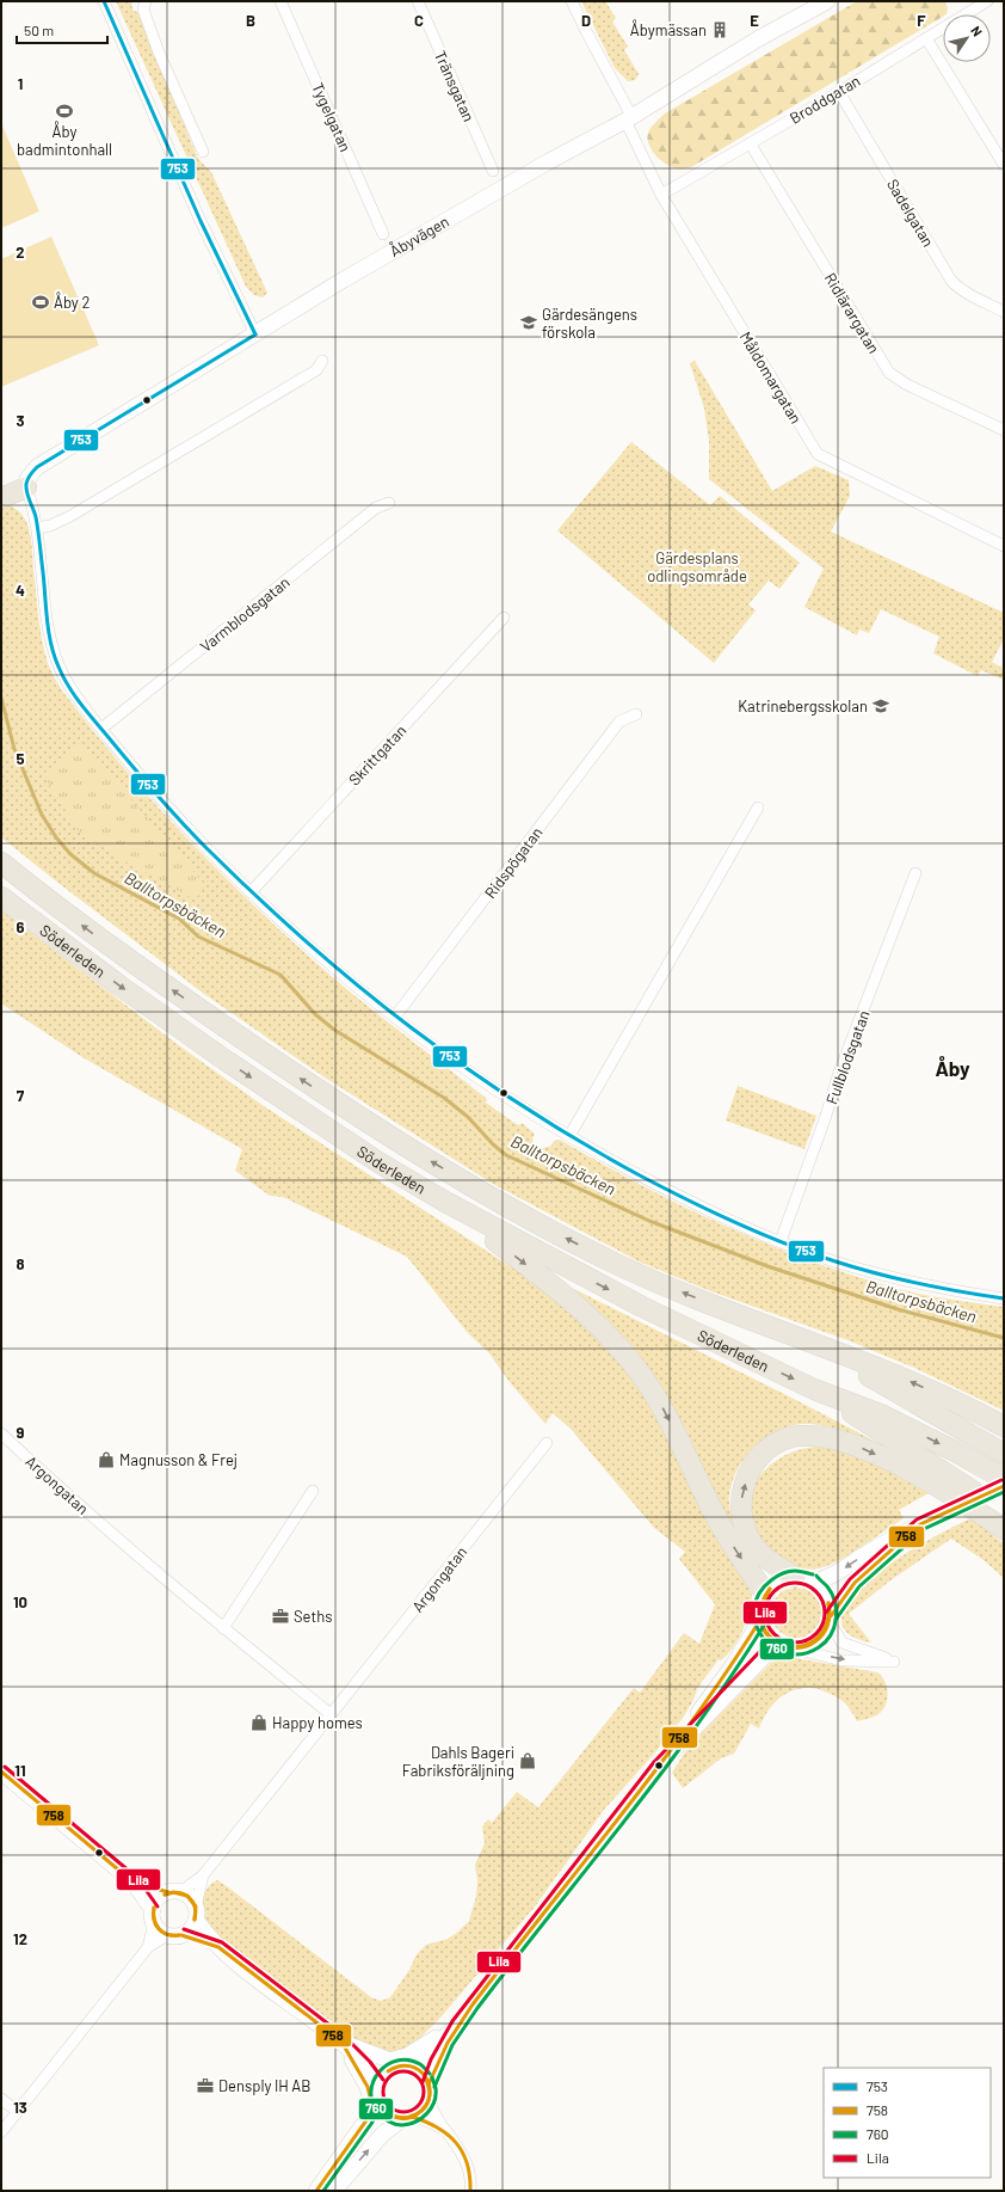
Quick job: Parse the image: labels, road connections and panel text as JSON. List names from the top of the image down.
{
  "streets": {
    "highway": ["Söderleden"],
    "street": [
      "Tränsgatan",
      "Broddgatan",
      "Tygelgatan",
      "Sadelgatan",
      "Åbyvägen",
      "Ridlärargatan",
      "Måldomargatan",
      "Varmblodsgatan",
      "Skrittgatan",
      "Ridspögatan",
      "Fullblodsgatan",
      "Argongatan"
    ]
  },
  "crossings": [
    ["Broddgatan", "Sadelgatan"],
    ["Broddgatan", "Ridlärargatan"],
    ["Broddgatan", "Måldomargatan"],
    ["Åbyvägen", "Måldomargatan"]
  ],
  "districts": ["Åby"],
  "water": ["Balltorpsbäcken"],
  "parks": ["Gärdesplans odlingsområde"],
  "places": {
    "building": ["Åbymässan"],
    "sports": ["Åby badmintonhall", "Åby 2"],
    "school or university": ["Gärdesängens förskola", "Katrinebergsskolan"],
    "shop": ["Magnusson & Frej", "Happy homes", "Dahls Bageri Fabriksföräljning"],
    "office": ["Seths", "Densply IH AB"]
  },
  "lines": [
    "transit line 753",
    "transit line Lila",
    "transit line 758",
    "transit line 760"
  ],
  "legend": [
    "753",
    "758",
    "760",
    "Lila"
  ],
  "scale_bar": "50 m",
  "north": "top right",
  "grid": {
    "columns": [
      "B",
      "C",
      "D",
      "E",
      "F"
    ],
    "rows": [
      "1",
      "2",
      "3",
      "4",
      "5",
      "6",
      "7",
      "8",
      "9",
      "10",
      "11",
      "12",
      "13"
    ]
  }
}
